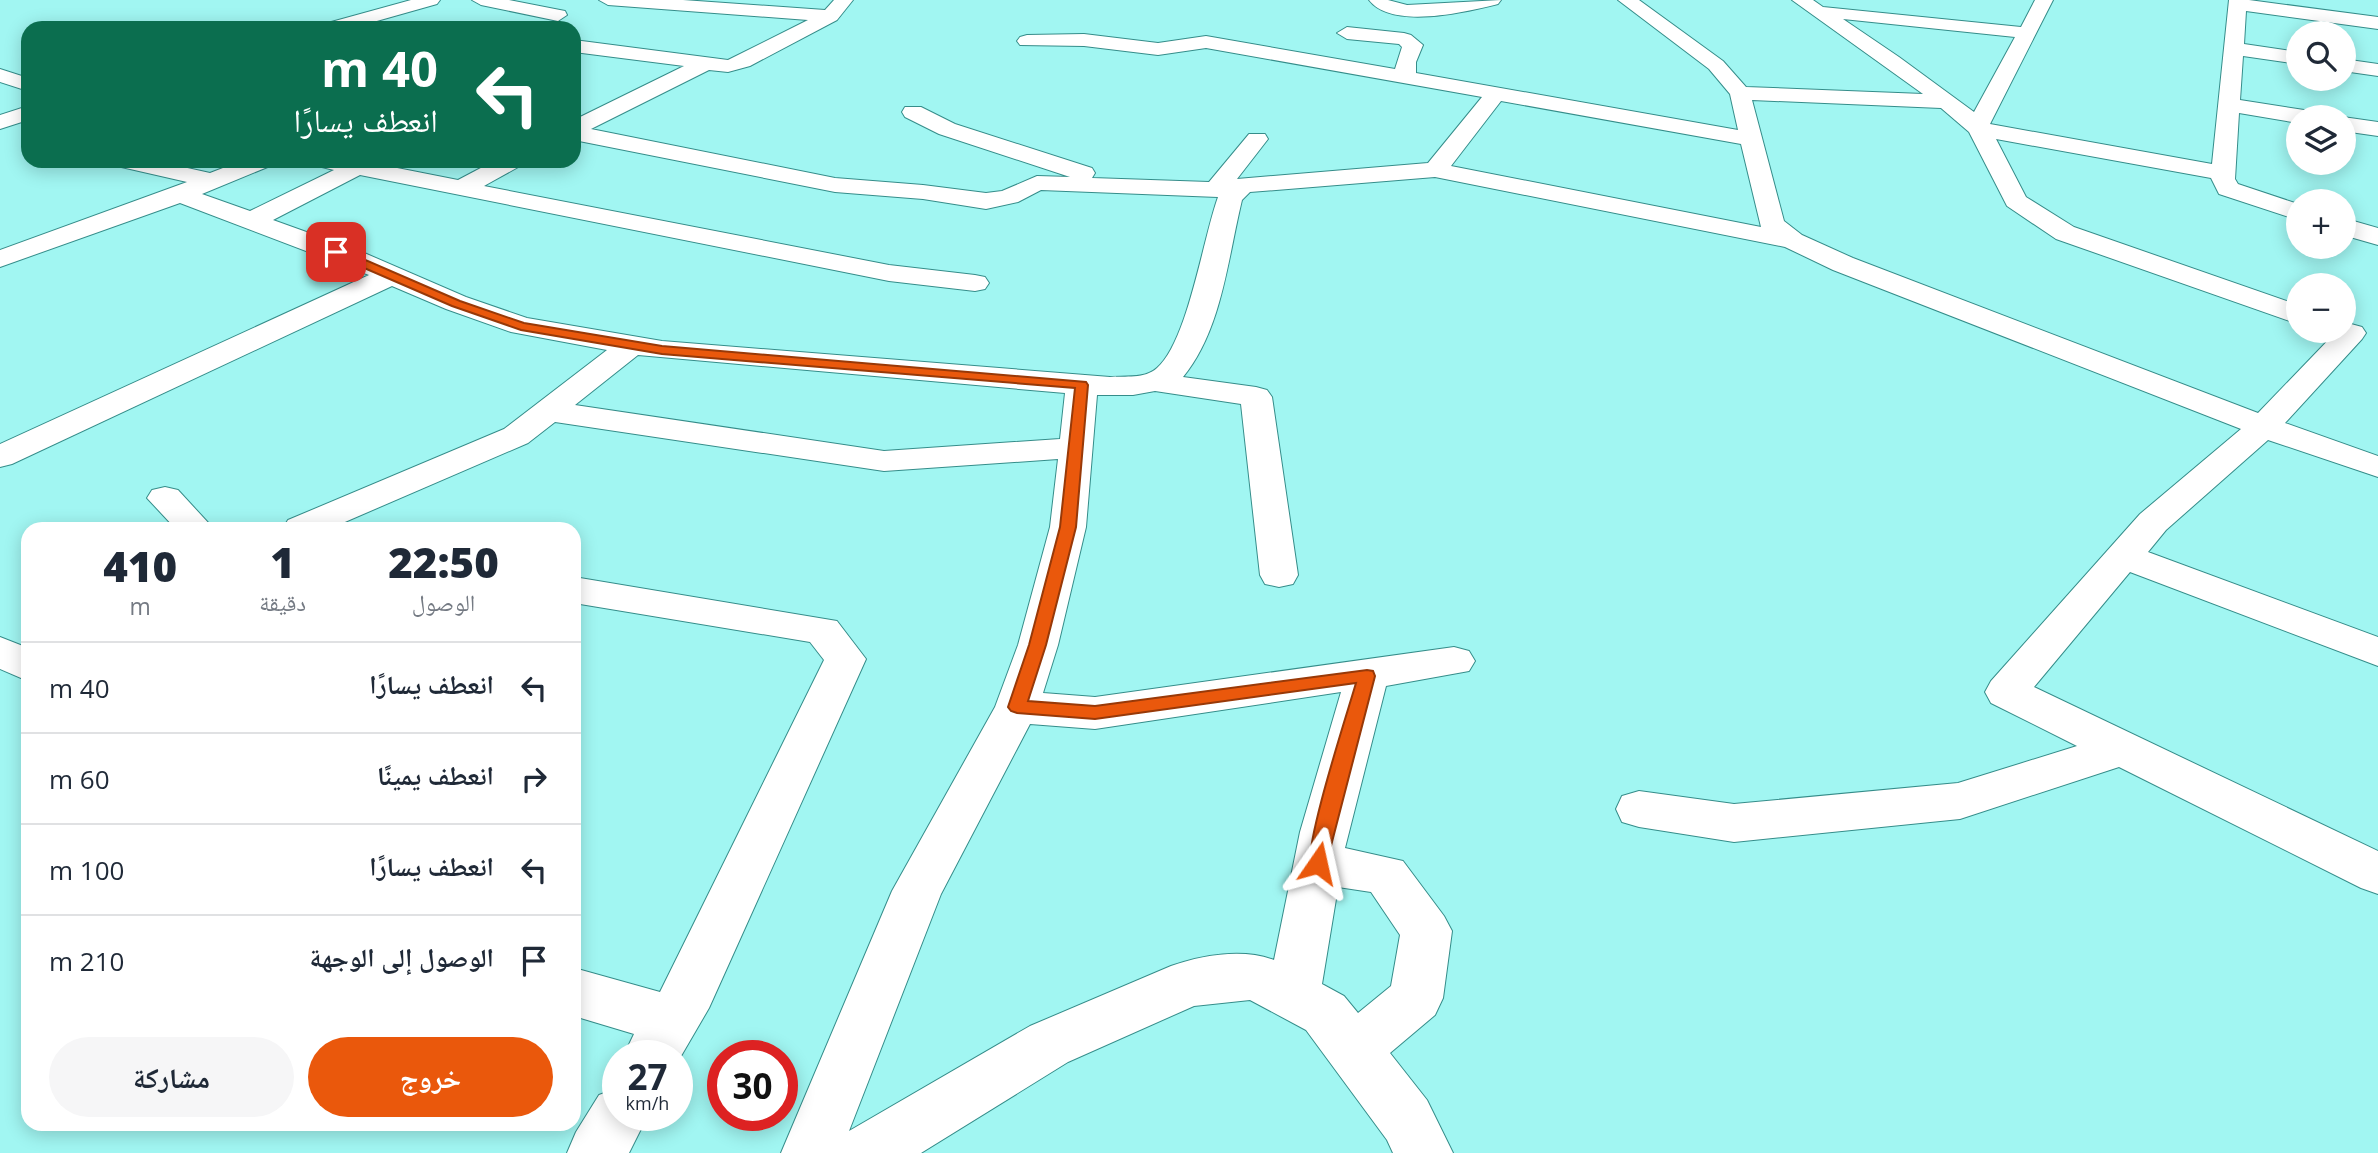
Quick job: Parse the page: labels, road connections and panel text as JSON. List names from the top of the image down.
{
  "page": {
    "map_buttons": ["+", "−"],
    "turn": ["40 m", "انعطف يسارًا"],
    "eta": [
      "22:50",
      "الوصول",
      "1",
      "دقيقة",
      "410",
      "m"
    ],
    "list": [
      {
        "name": "انعطف يسارًا",
        "value": "40 m"
      },
      {
        "name": "انعطف يمينًا",
        "value": "60 m"
      },
      {
        "name": "انعطف يسارًا",
        "value": "100 m"
      },
      {
        "name": "الوصول إلى الوجهة",
        "value": "210 m"
      }
    ],
    "buttons": ["خروج", "مشاركة"],
    "speed": "27 km/h",
    "limit": "30"
  }
}
